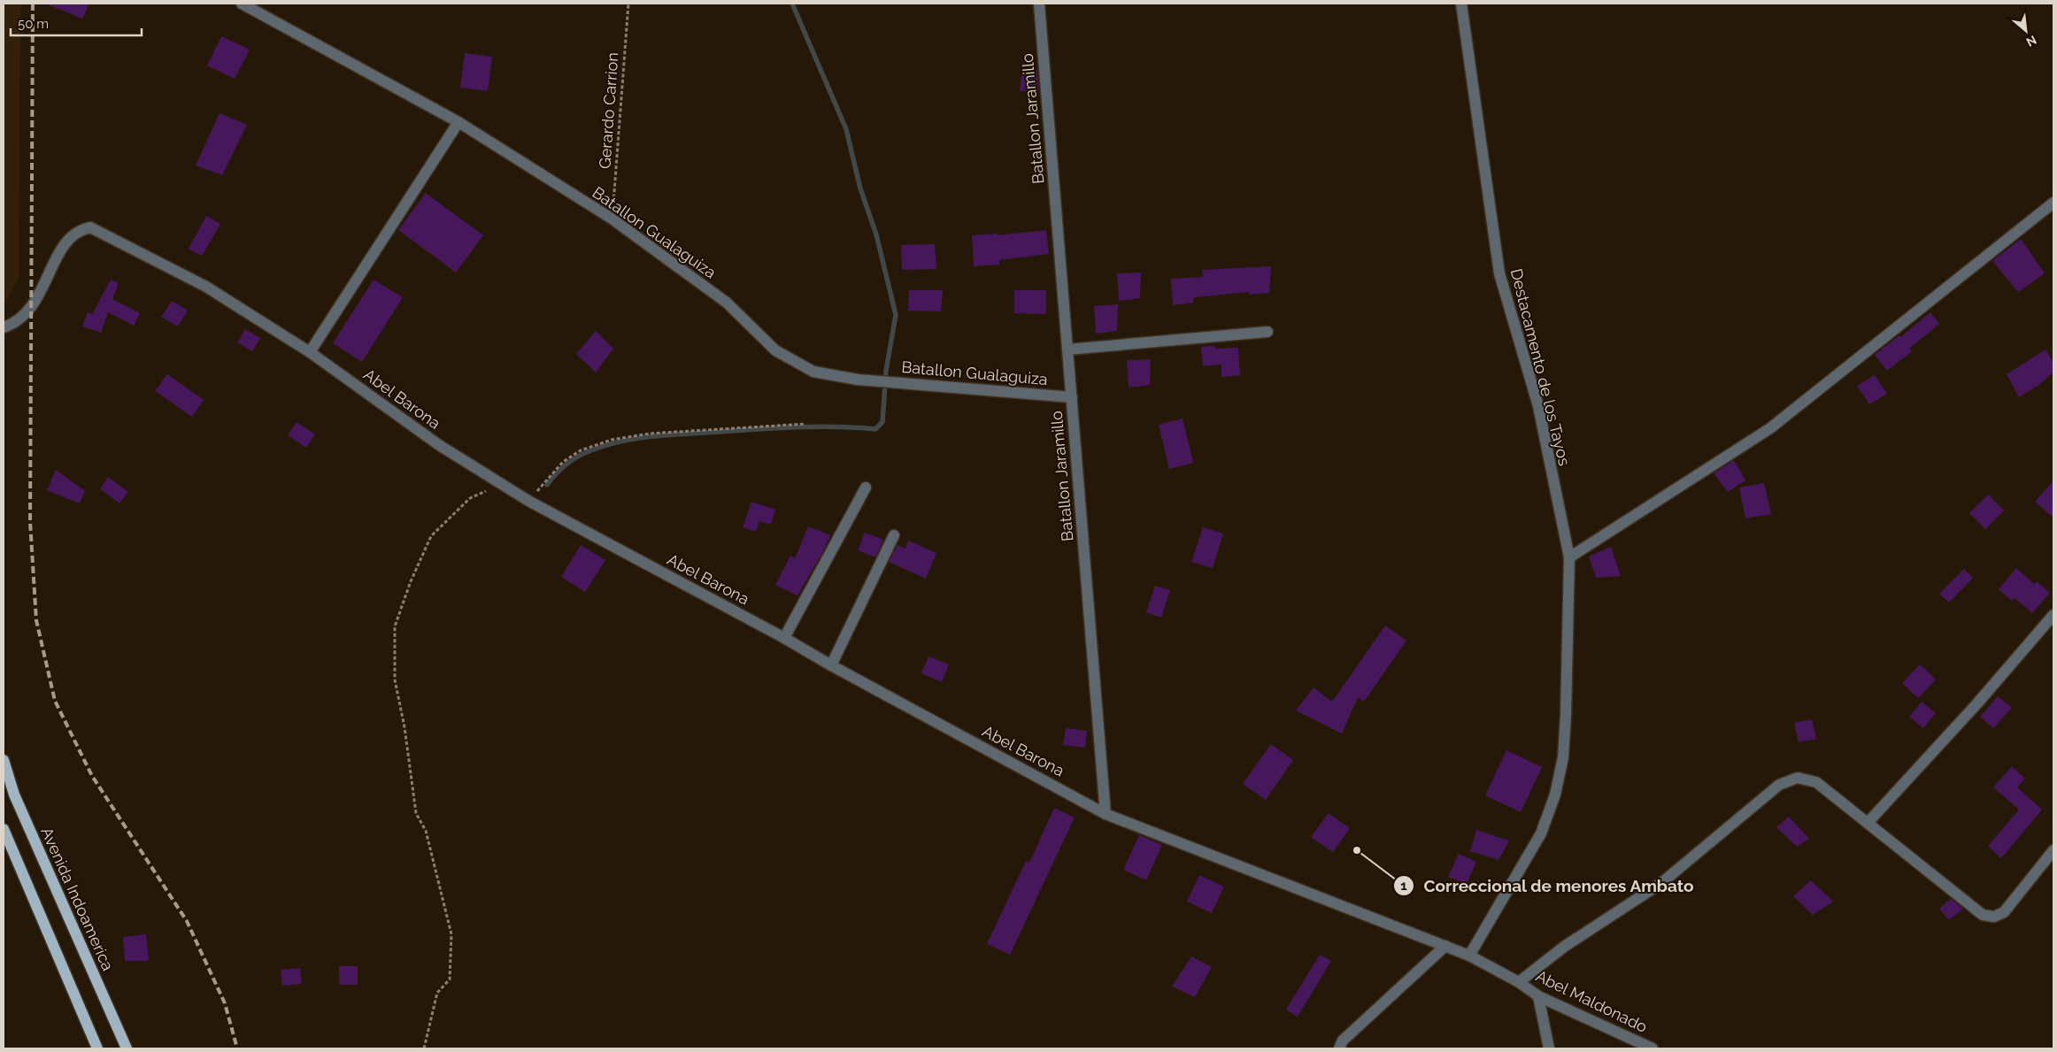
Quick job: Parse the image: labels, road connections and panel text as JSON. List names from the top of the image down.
{
  "streets": {
    "main road": ["Avenida Indoamerica"],
    "street": [
      "Batallon Jaramillo",
      "Batallon Gualaguiza",
      "Destacamento de los Tayos",
      "Abel Barona",
      "Abel Maldonado"
    ],
    "path": ["Gerardo Carrion"]
  },
  "crossings": [
    ["Gerardo Carrion", "Batallon Gualaguiza"],
    ["Batallon Jaramillo", "Batallon Gualaguiza"],
    ["Batallon Jaramillo", "Abel Barona"],
    ["Destacamento de los Tayos", "Abel Barona"],
    ["Destacamento de los Tayos", "Abel Maldonado"],
    ["Abel Barona", "Abel Maldonado"]
  ],
  "places": ["Correccional de menores Ambato"],
  "scale_bar": "50 m",
  "north": "bottom right"
}
